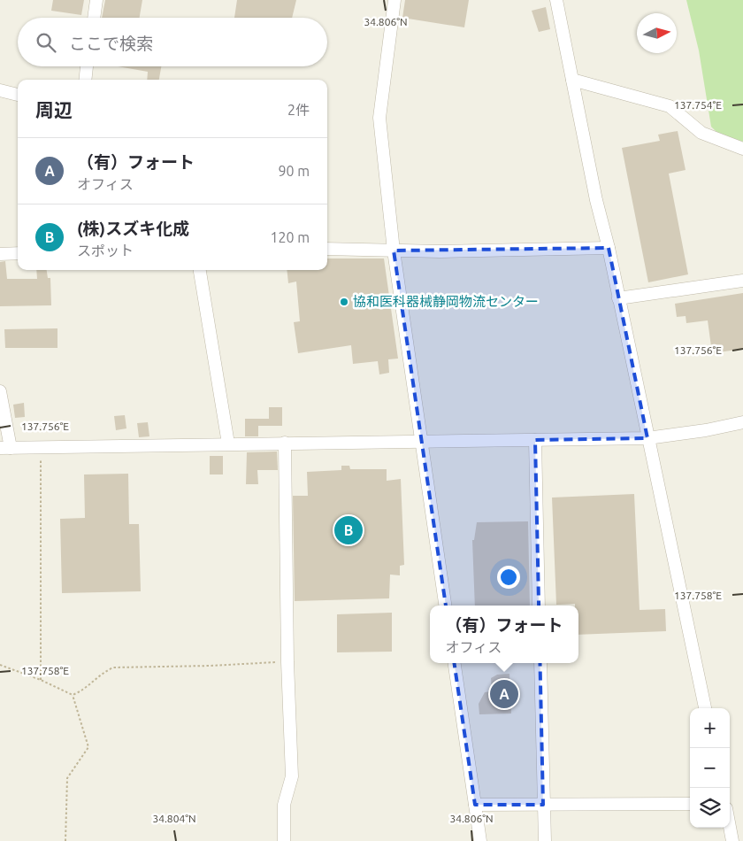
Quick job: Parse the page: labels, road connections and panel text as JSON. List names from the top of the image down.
{
  "places": ["協和医科器械静岡物流センター"],
  "north": "right",
  "page": {
    "search": "ここで検索",
    "heading": ["周辺", "2件"],
    "list": [
      {
        "mark": "A",
        "name": "（有）フォート",
        "note": "オフィス",
        "value": "90 m"
      },
      {
        "mark": "B",
        "name": "(株)スズキ化成",
        "note": "スポット",
        "value": "120 m"
      }
    ],
    "pins": ["B", "A"],
    "popup": ["（有）フォート", "オフィス"],
    "map_buttons": ["+", "−"]
  },
  "coordinates": [
    "34.806°N",
    "137.754°E",
    "137.756°E",
    "137.758°E",
    "34.804°N"
  ]
}
